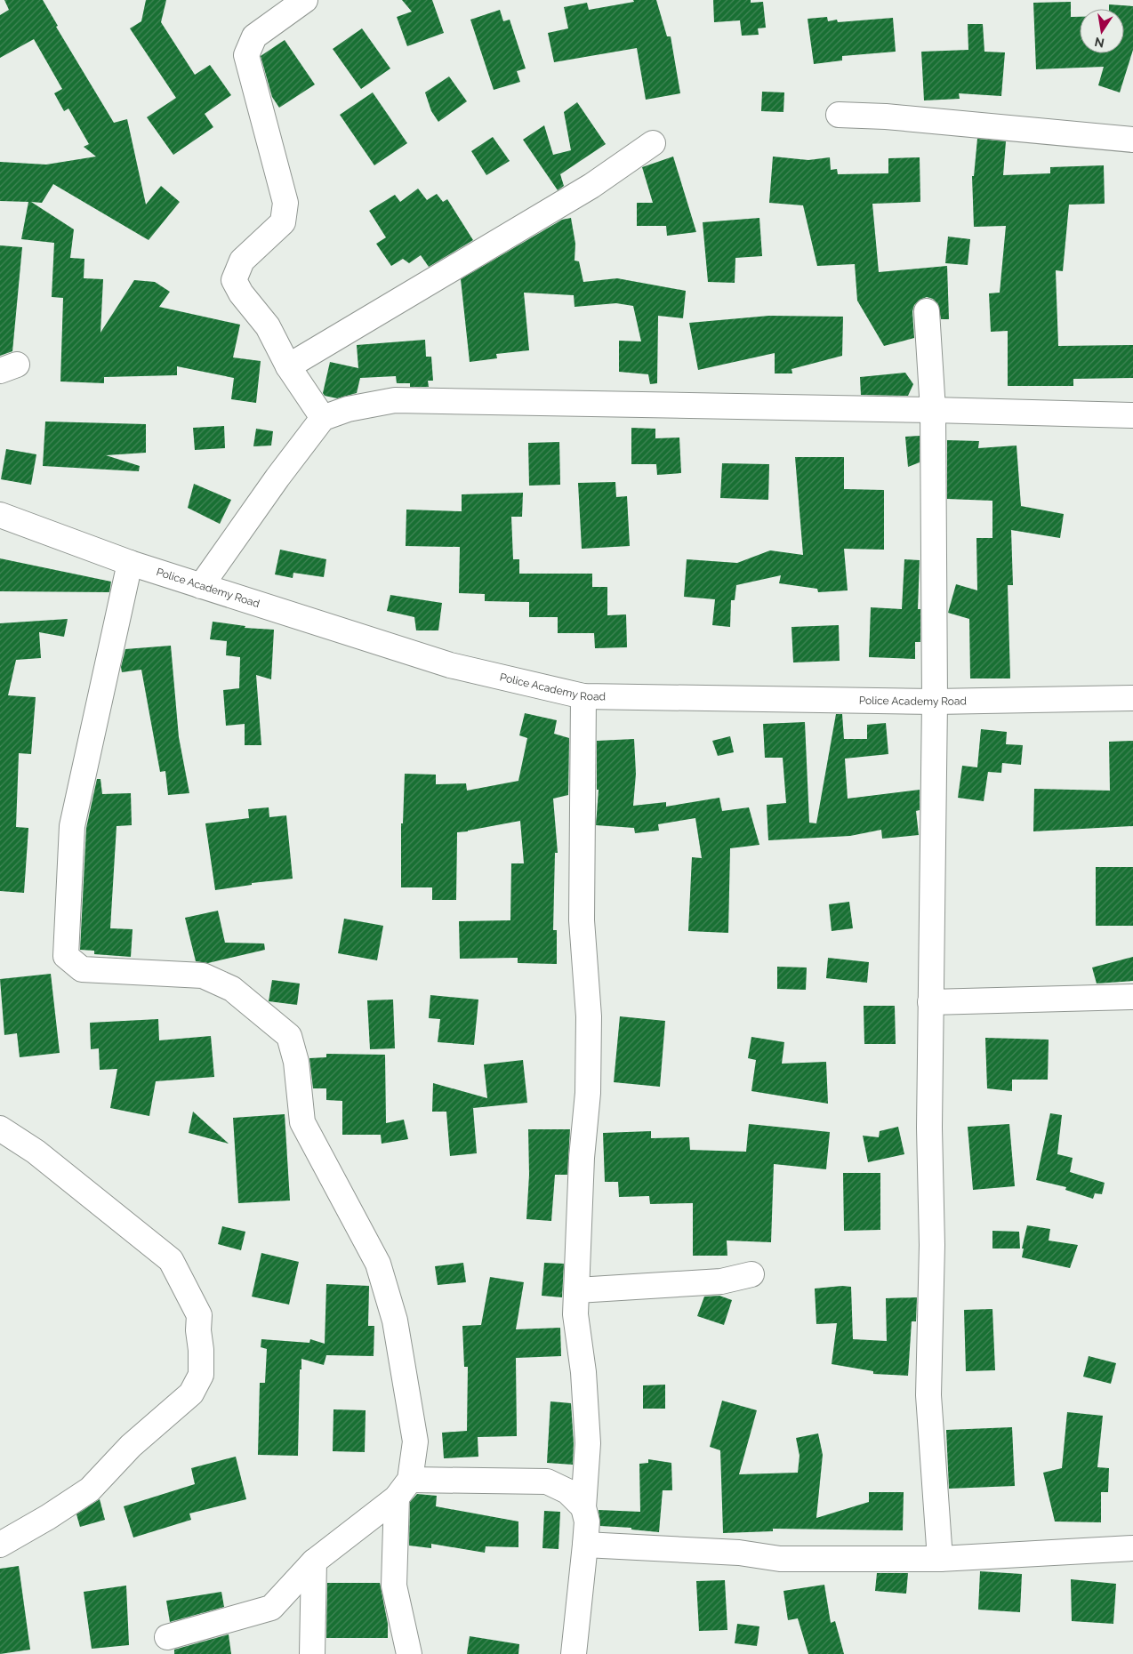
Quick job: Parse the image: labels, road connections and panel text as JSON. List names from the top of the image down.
{
  "streets": {
    "street": ["Police Academy Road"]
  },
  "north": "bottom"
}
